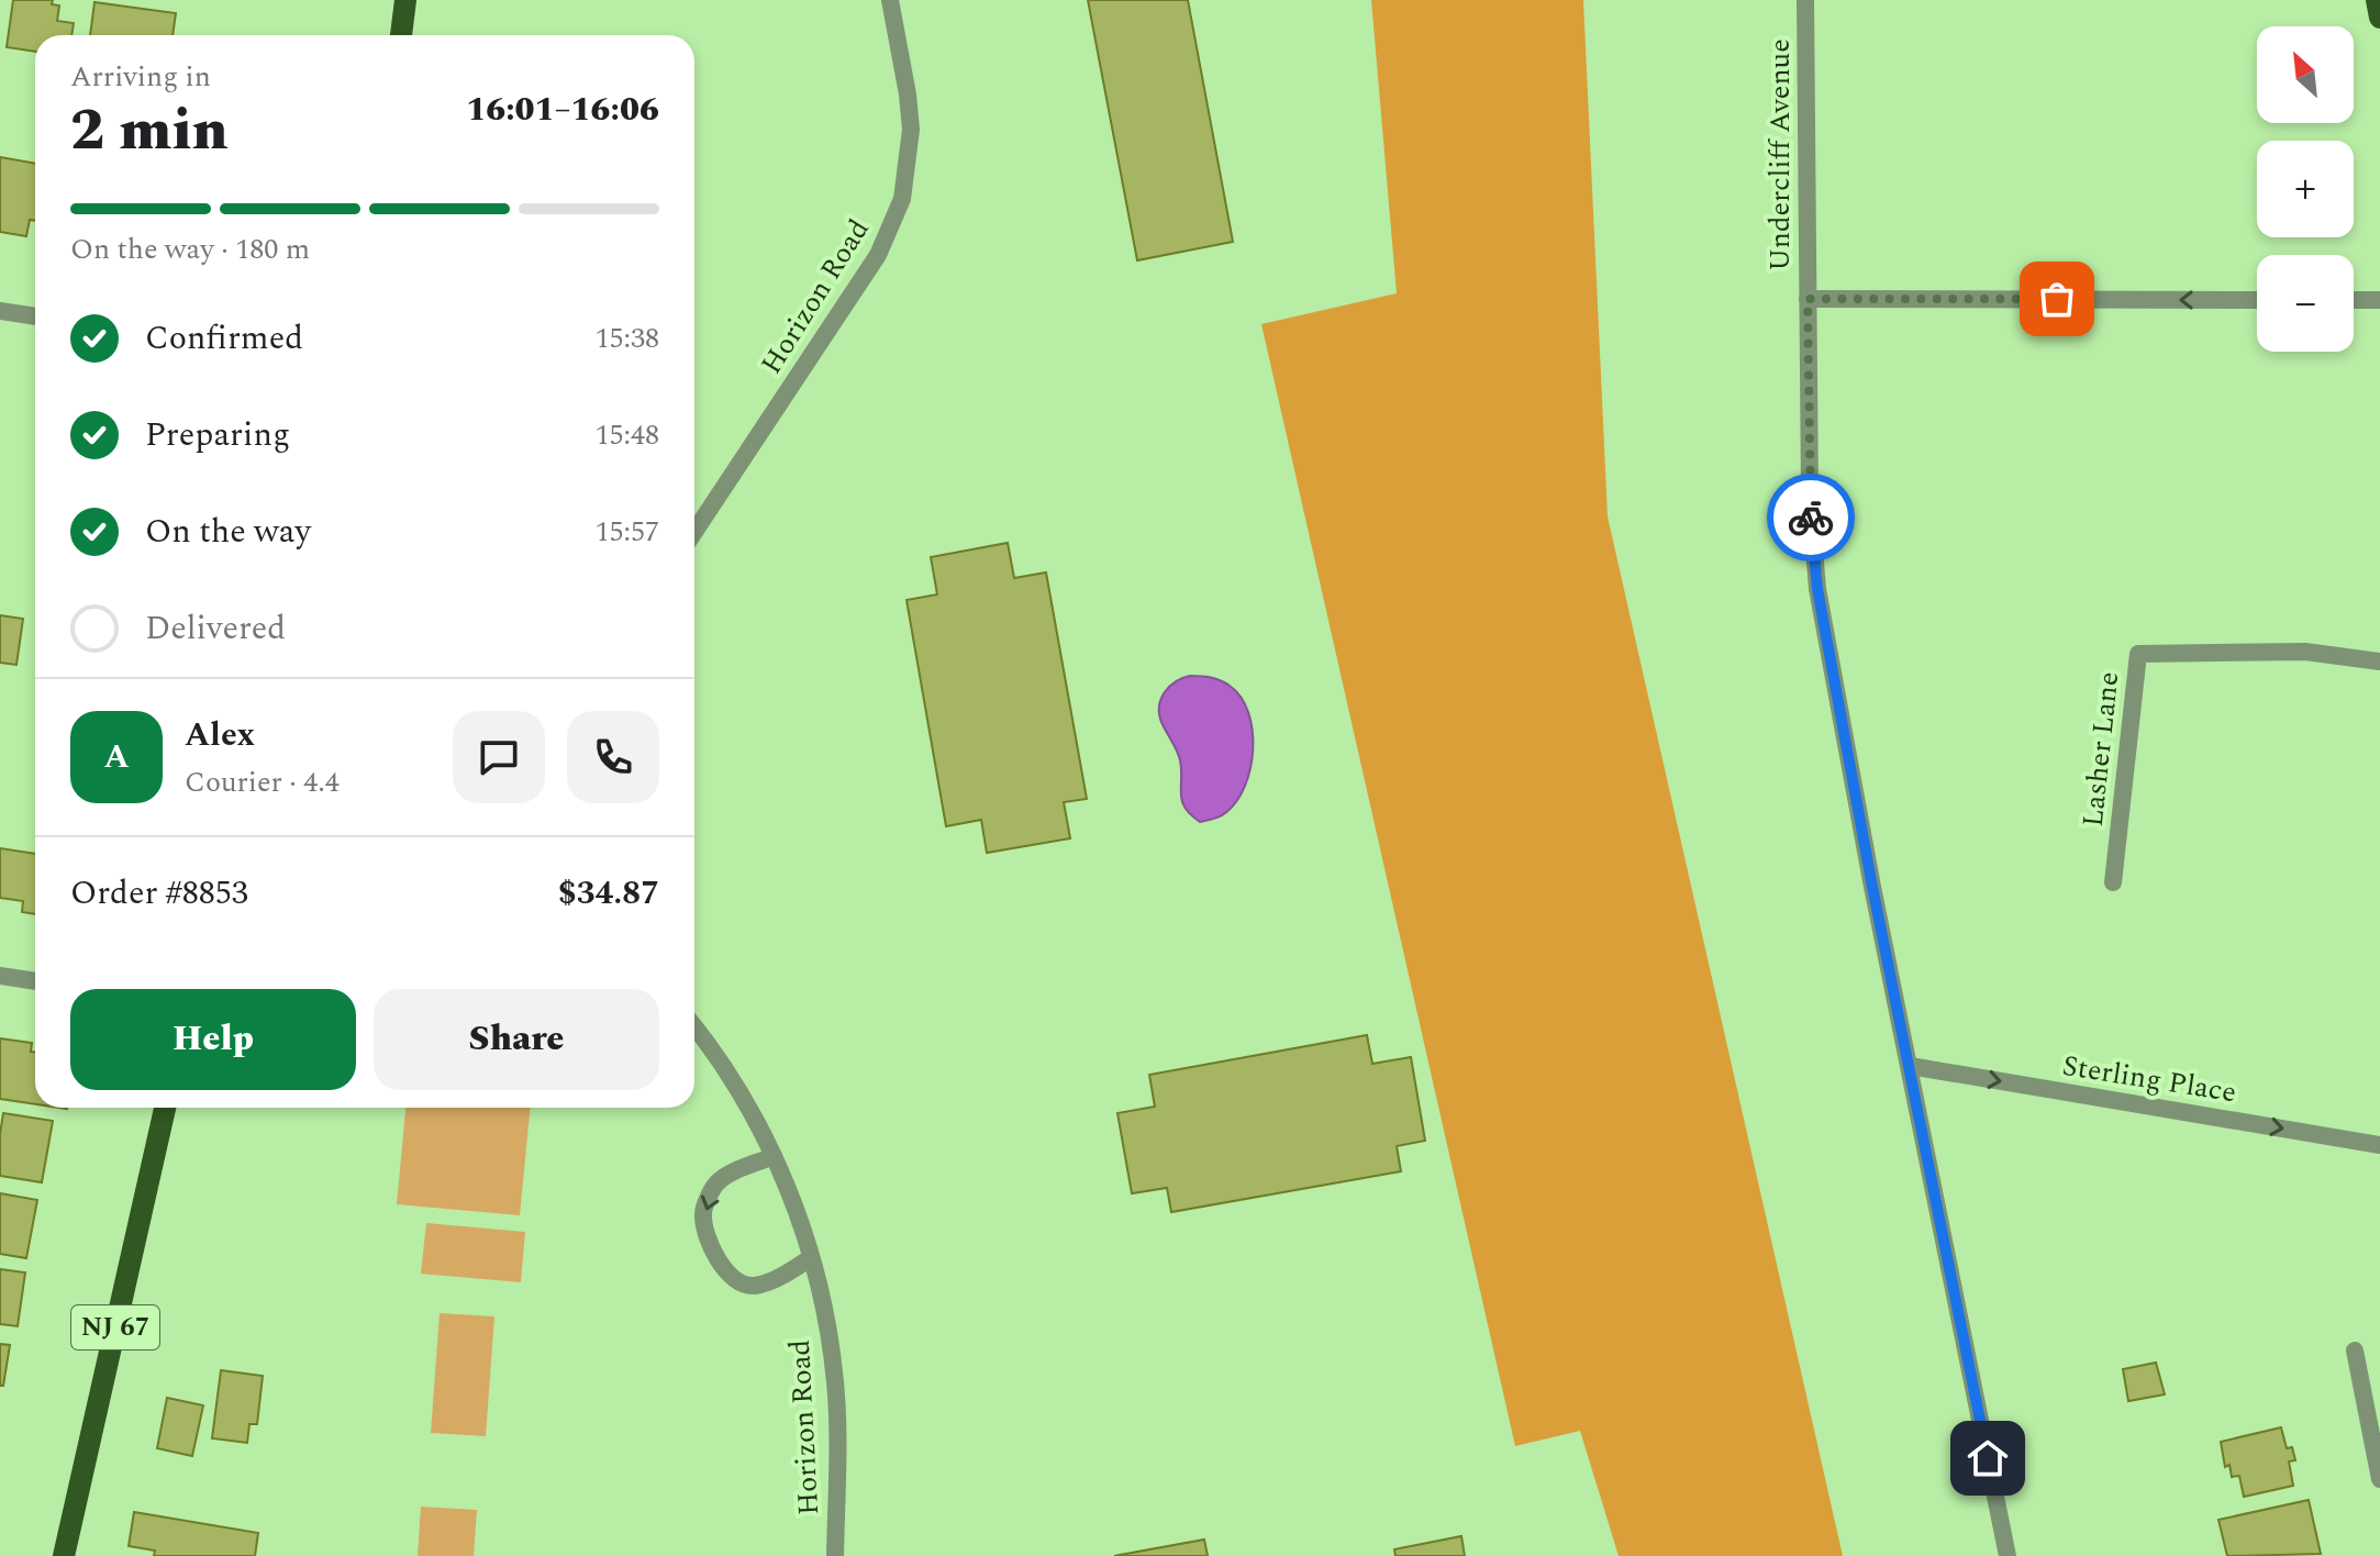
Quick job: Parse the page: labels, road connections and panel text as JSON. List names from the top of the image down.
{
  "streets": {
    "main road": ["NJ 67"],
    "street": [
      "Undercliff Avenue",
      "Horizon Road",
      "Lasher Lane",
      "Sterling Place"
    ]
  },
  "crossings": [
    ["Undercliff Avenue", "Sterling Place"]
  ],
  "one_way": ["Sterling Place"],
  "north": "top left",
  "page": {
    "map_buttons": ["+", "−"],
    "heading": ["2 min", "Arriving in", "16:01–16:06"],
    "panel": [
      "Alex",
      "Courier · 4.4",
      "Order #8853",
      "$34.87"
    ],
    "bar": "On the way · 180 m",
    "list": [
      ["Confirmed", "15:38"],
      ["Preparing", "15:48"],
      ["On the way", "15:57"],
      "Delivered"
    ],
    "round": "A",
    "buttons": ["Help", "Share"]
  }
}
